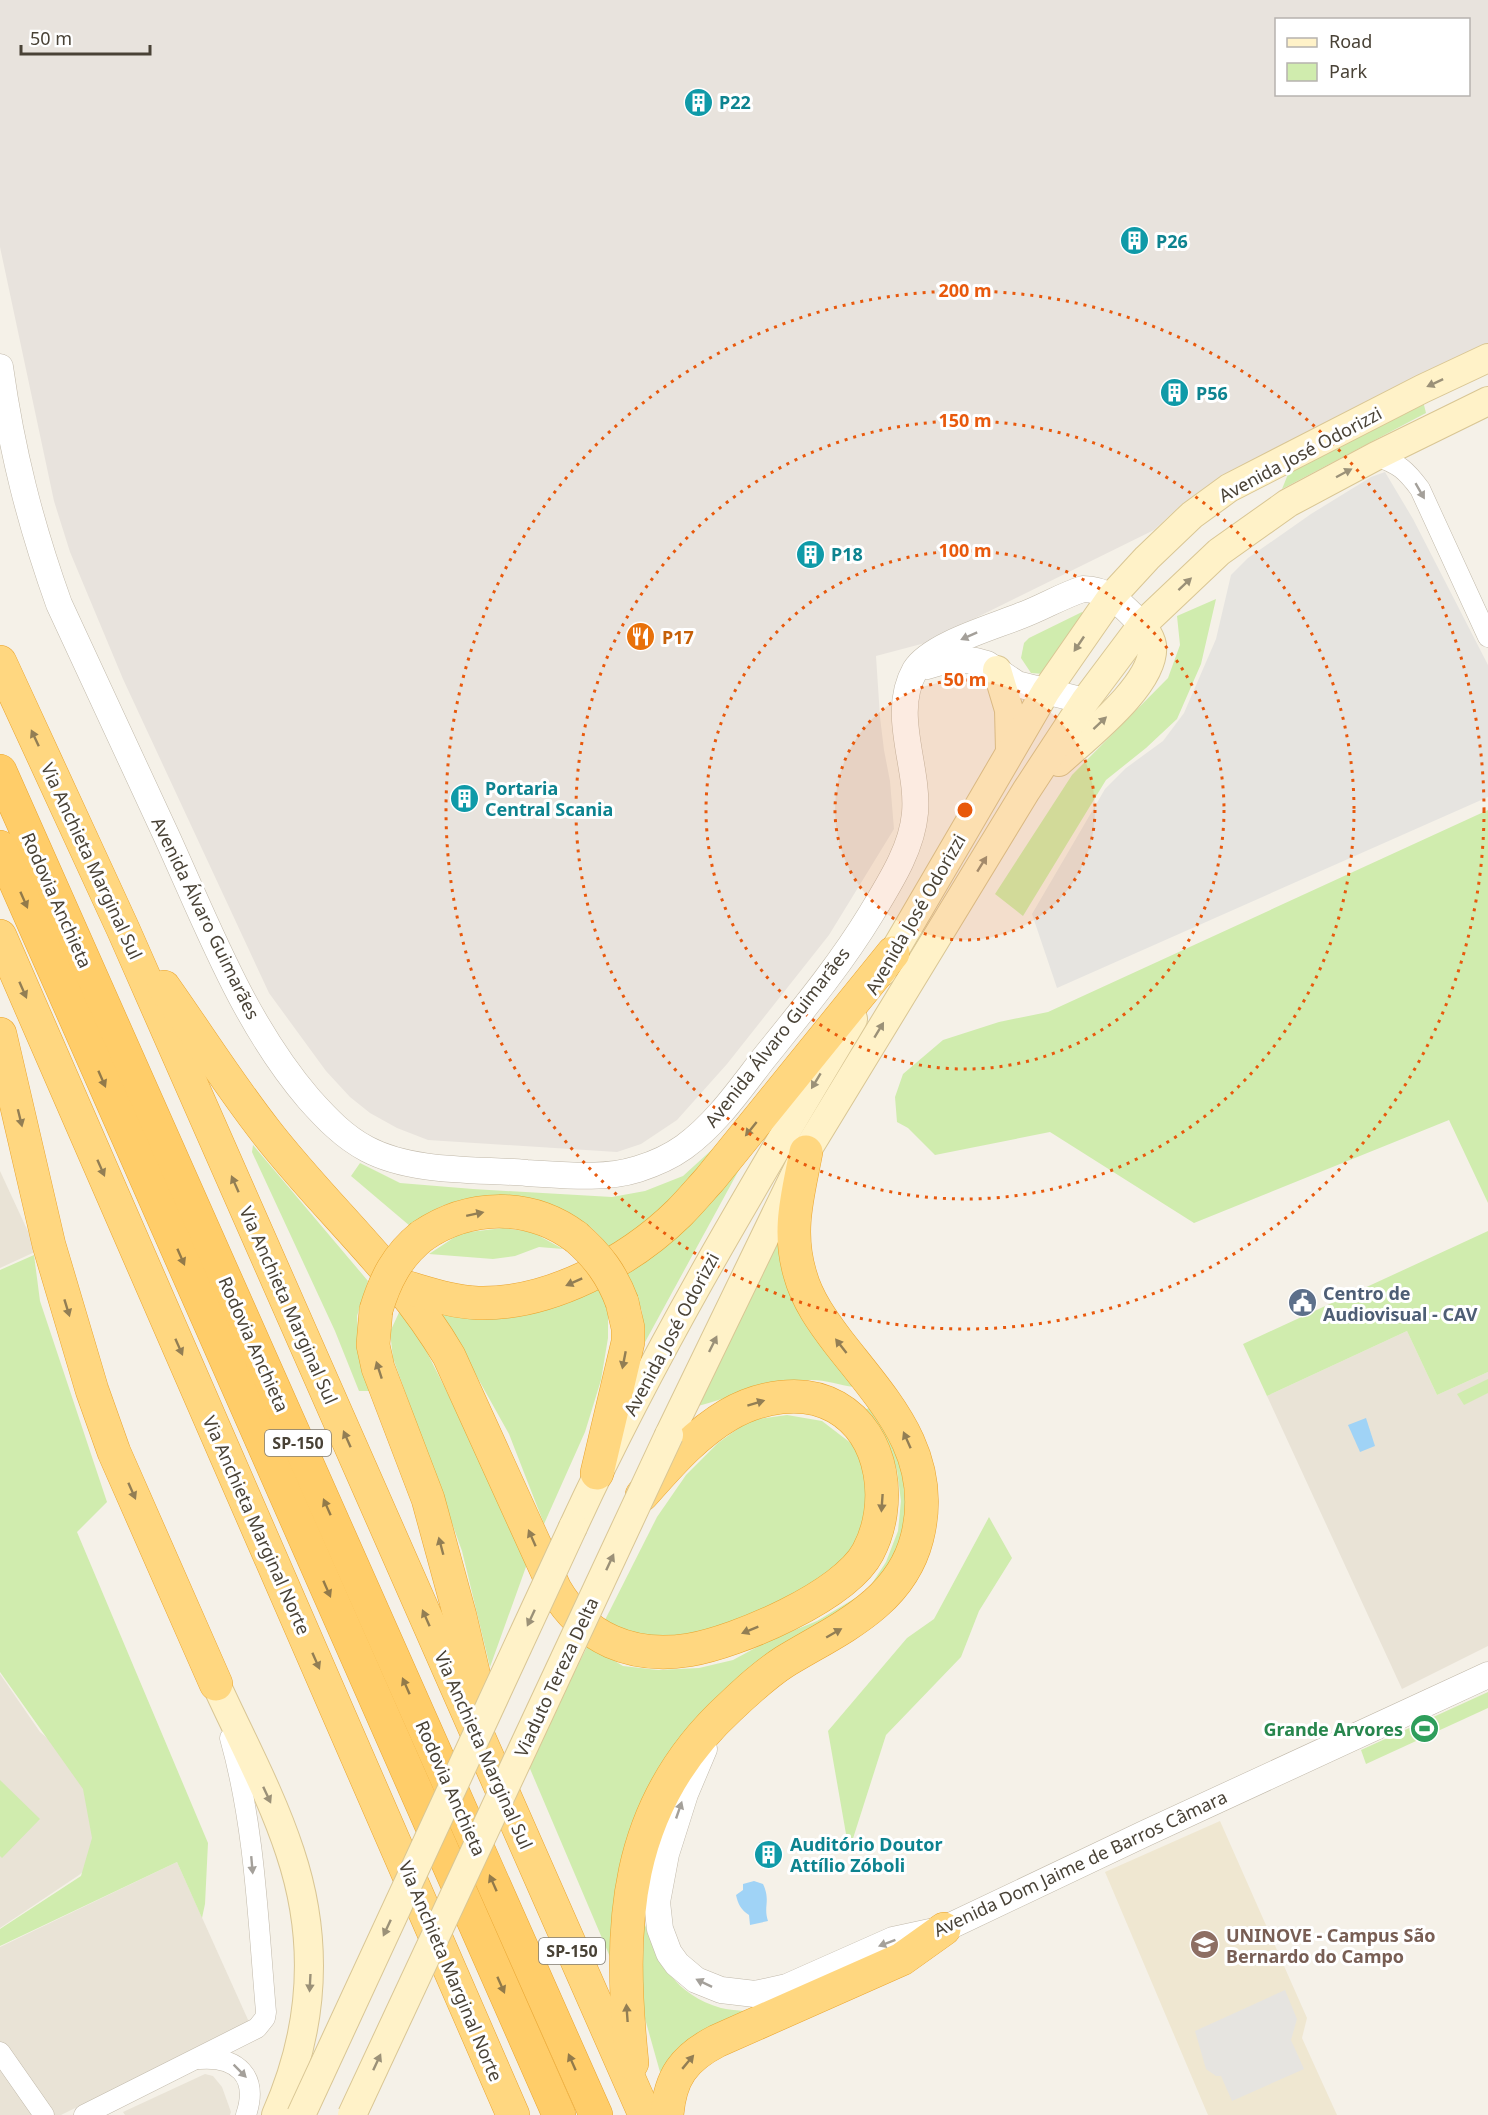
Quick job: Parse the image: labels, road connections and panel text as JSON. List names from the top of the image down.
{
  "streets": {
    "highway": [
      "Via Anchieta Marginal Sul",
      "Rodovia Anchieta",
      "SP-150",
      "Via Anchieta Marginal Norte"
    ],
    "main road": ["Avenida José Odorizzi", "Viaduto Tereza Delta"],
    "street": ["Avenida Álvaro Guimarães", "Avenida Dom Jaime de Barros Câmara"]
  },
  "crossings": [
    ["Avenida José Odorizzi", "Viaduto Tereza Delta"]
  ],
  "places": {
    "building": [
      "P22",
      "P26",
      "P56",
      "P18",
      "Portaria Central Scania",
      "Auditório Doutor Attílio Zóboli"
    ],
    "restaurant": ["P17"],
    "public building": ["Centro de Audiovisual - CAV"],
    "sports": ["Grande Arvores"],
    "school or university": ["UNINOVE - Campus São Bernardo do Campo"]
  },
  "legend": ["Road", "Park"],
  "scale_bar": "50 m",
  "rings": [
    "200 m",
    "150 m",
    "100 m",
    "50 m"
  ]
}
